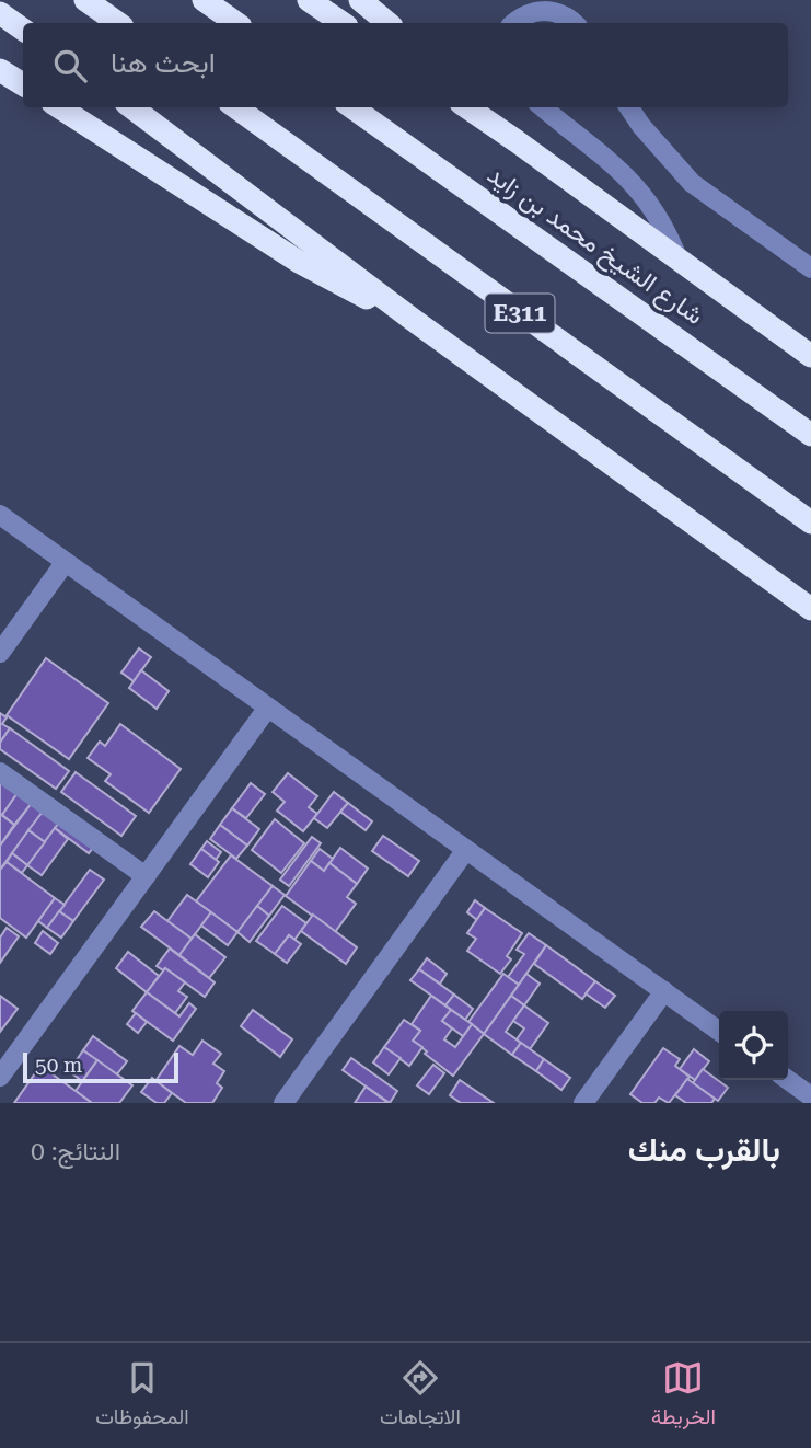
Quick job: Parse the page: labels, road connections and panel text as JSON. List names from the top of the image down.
{
  "streets": {
    "highway": ["شارع الشيخ محمد بن زايد", "E311"]
  },
  "scale_bar": "50 m",
  "page": {
    "search": "ابحث هنا",
    "scale": "50 m",
    "heading": ["بالقرب منك", "النتائج: 0"],
    "nav": ["الخريطة", "الاتجاهات", "المحفوظات"]
  }
}
